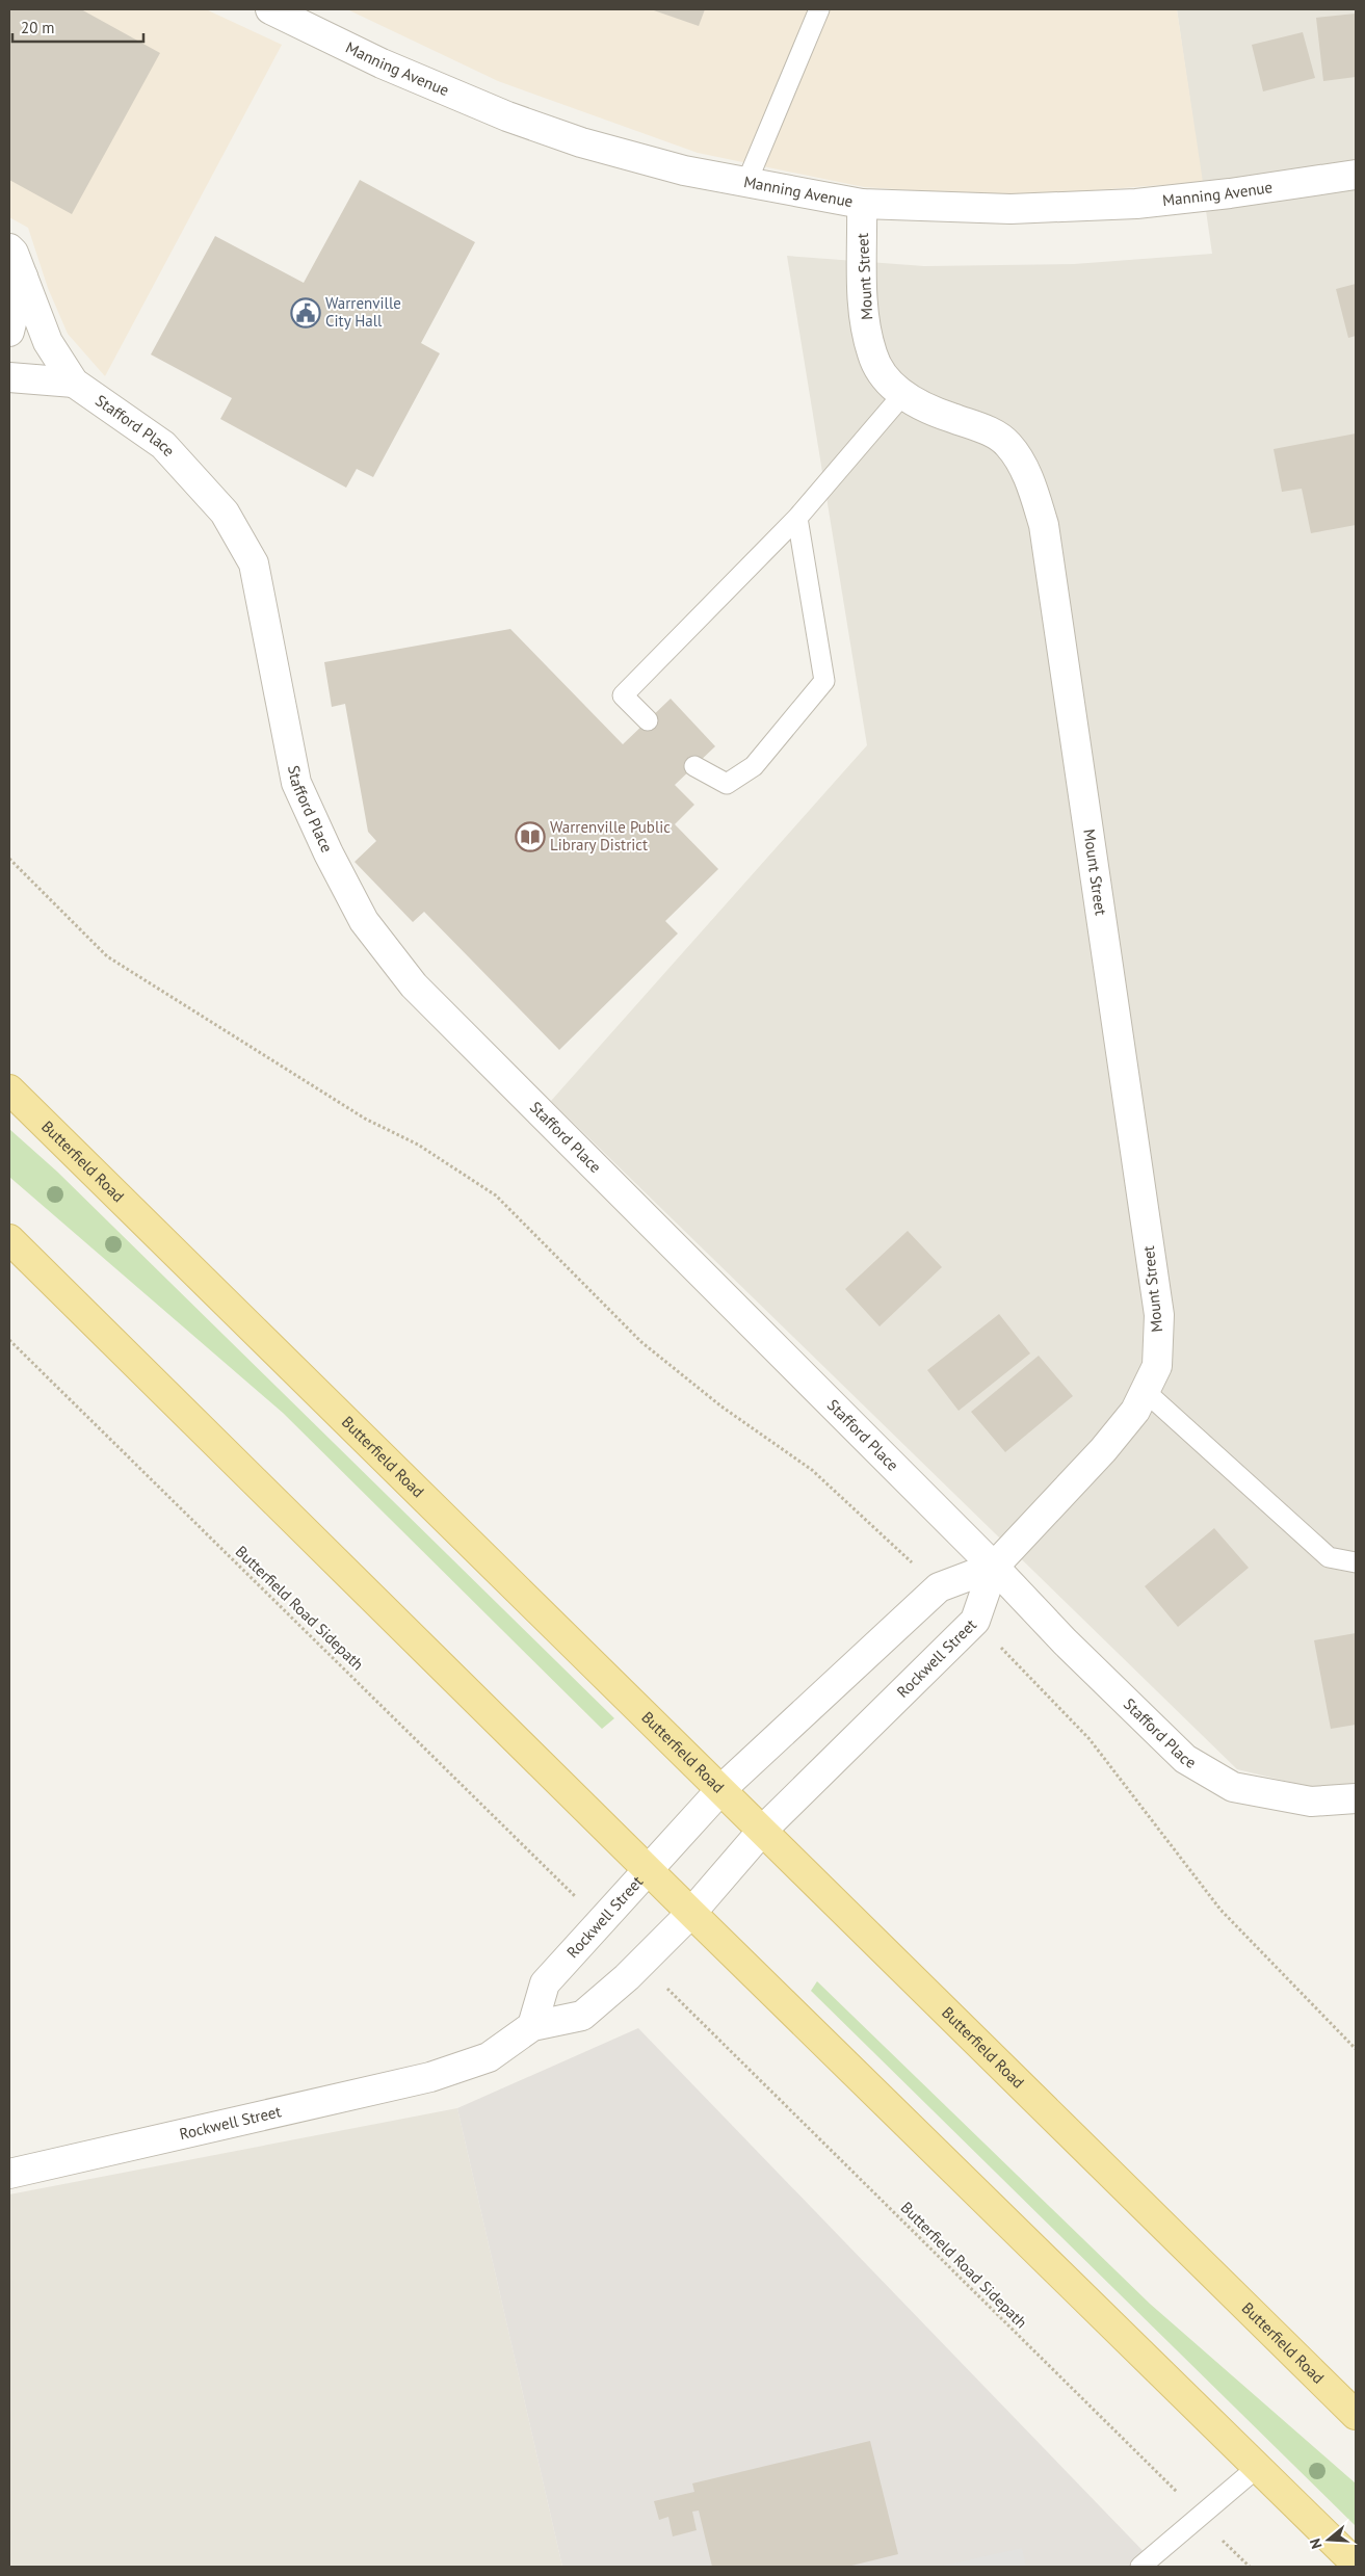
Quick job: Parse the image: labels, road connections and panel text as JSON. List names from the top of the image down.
{
  "streets": {
    "main road": ["Butterfield Road"],
    "street": [
      "Manning Avenue",
      "Mount Street",
      "Stafford Place",
      "Rockwell Street"
    ],
    "path": ["Butterfield Road Sidepath"]
  },
  "crossings": [
    ["Manning Avenue", "Mount Street"],
    ["Mount Street", "Stafford Place"],
    ["Mount Street", "Rockwell Street"],
    ["Stafford Place", "Rockwell Street"],
    ["Butterfield Road", "Rockwell Street"]
  ],
  "places": {
    "public building": ["Warrenville City Hall"],
    "library": ["Warrenville Public Library District"]
  },
  "scale_bar": "20 m",
  "north": "left"
}
